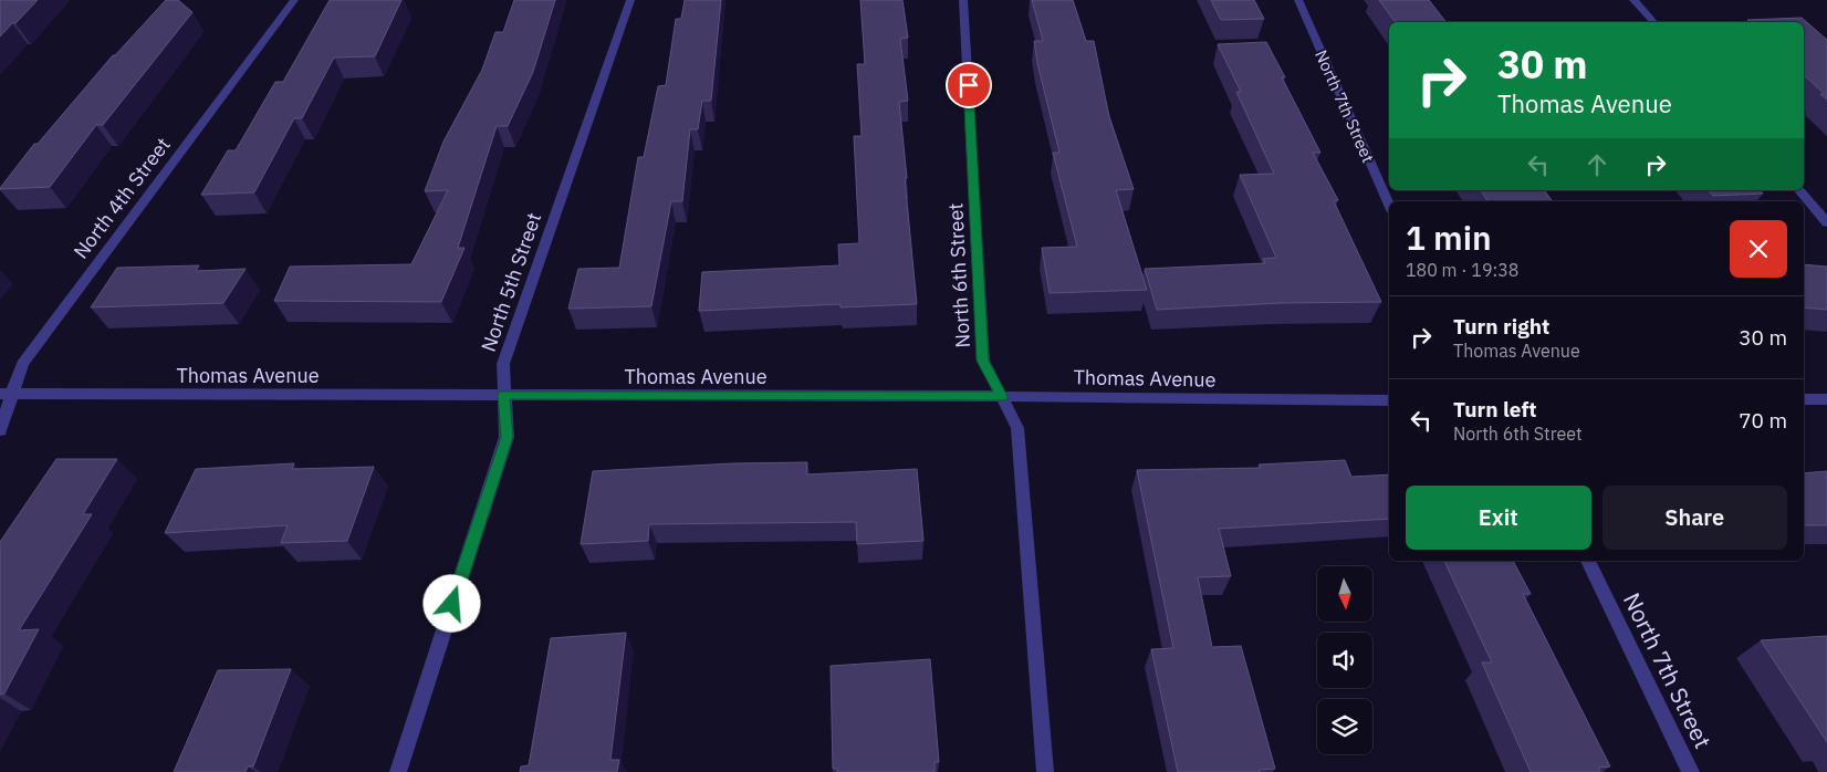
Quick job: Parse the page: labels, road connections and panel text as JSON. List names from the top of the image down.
{
  "streets": {
    "street": [
      "North 7th Street",
      "North 4th Street",
      "North 6th Street",
      "North 5th Street",
      "Thomas Avenue"
    ]
  },
  "crossings": [
    ["North 4th Street", "Thomas Avenue"],
    ["North 6th Street", "Thomas Avenue"],
    ["North 5th Street", "Thomas Avenue"]
  ],
  "north": "bottom",
  "page": {
    "turn": ["30 m", "Thomas Avenue"],
    "heading": ["1 min", "180 m · 19:38"],
    "list": [
      {
        "name": "Turn right",
        "note": "Thomas Avenue",
        "value": "30 m"
      },
      {
        "name": "Turn left",
        "note": "North 6th Street",
        "value": "70 m"
      }
    ],
    "buttons": ["Exit", "Share"]
  }
}
